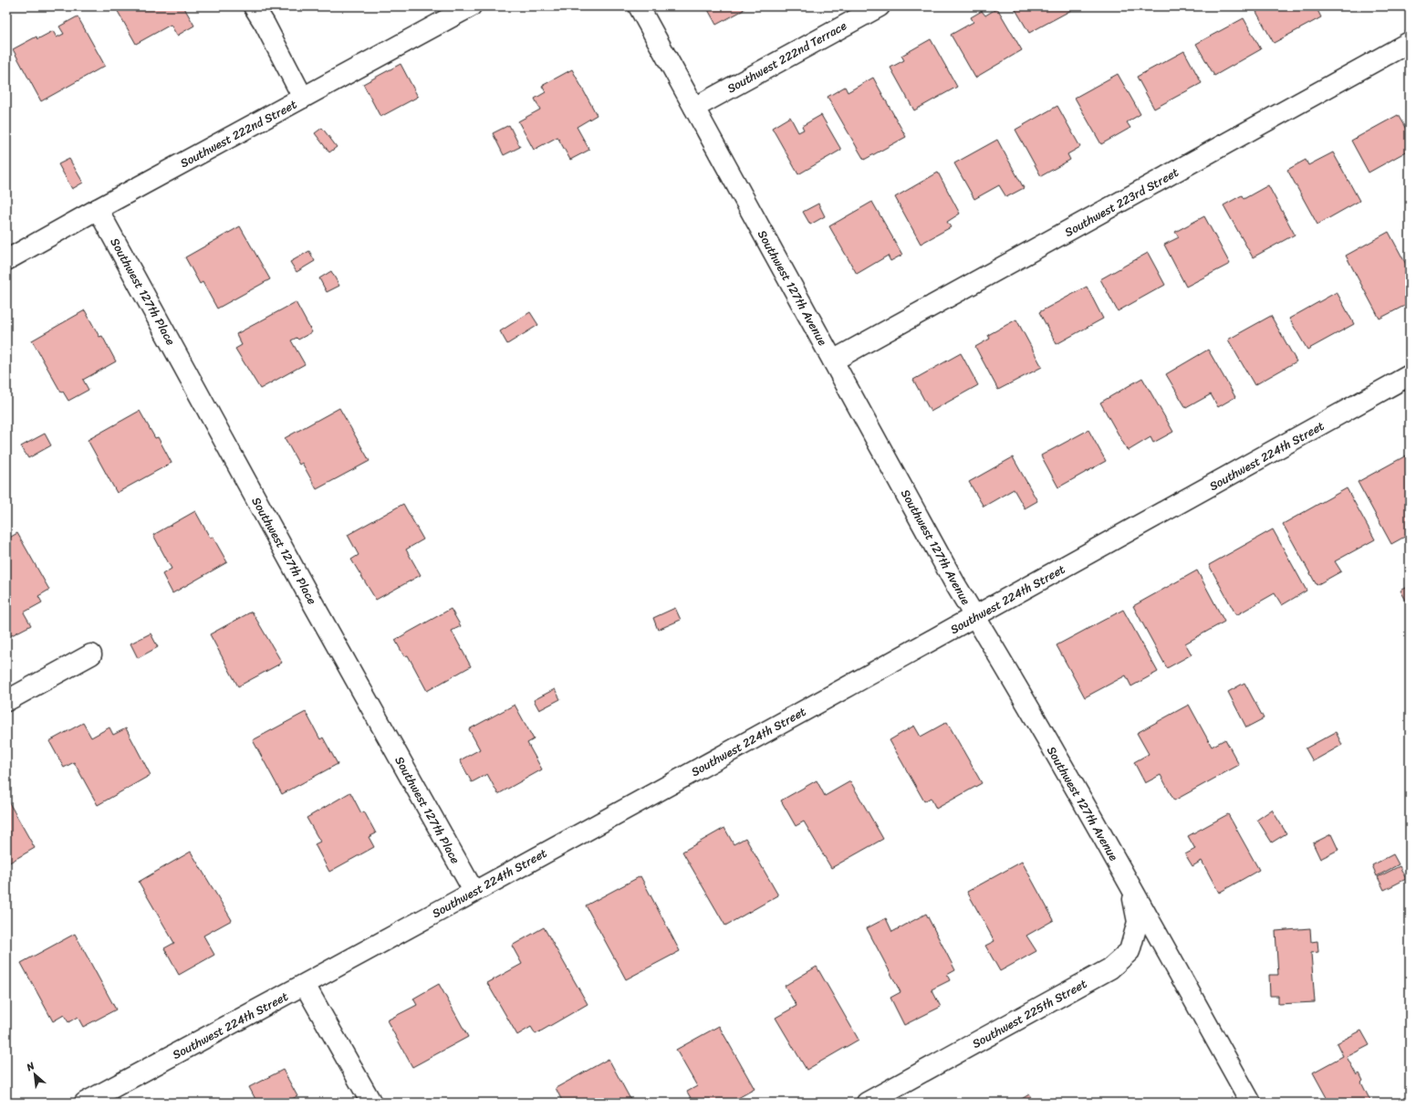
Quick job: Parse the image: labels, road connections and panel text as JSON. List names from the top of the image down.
{
  "streets": {
    "street": [
      "Southwest 222nd Terrace",
      "Southwest 222nd Street",
      "Southwest 223rd Street",
      "Southwest 127th Avenue",
      "Southwest 127th Place",
      "Southwest 224th Street",
      "Southwest 225th Street"
    ]
  },
  "crossings": [
    ["Southwest 222nd Terrace", "Southwest 127th Avenue"],
    ["Southwest 222nd Street", "Southwest 127th Place"],
    ["Southwest 223rd Street", "Southwest 127th Avenue"],
    ["Southwest 127th Avenue", "Southwest 224th Street"],
    ["Southwest 127th Avenue", "Southwest 225th Street"],
    ["Southwest 127th Place", "Southwest 224th Street"]
  ],
  "north": "top left"
}
